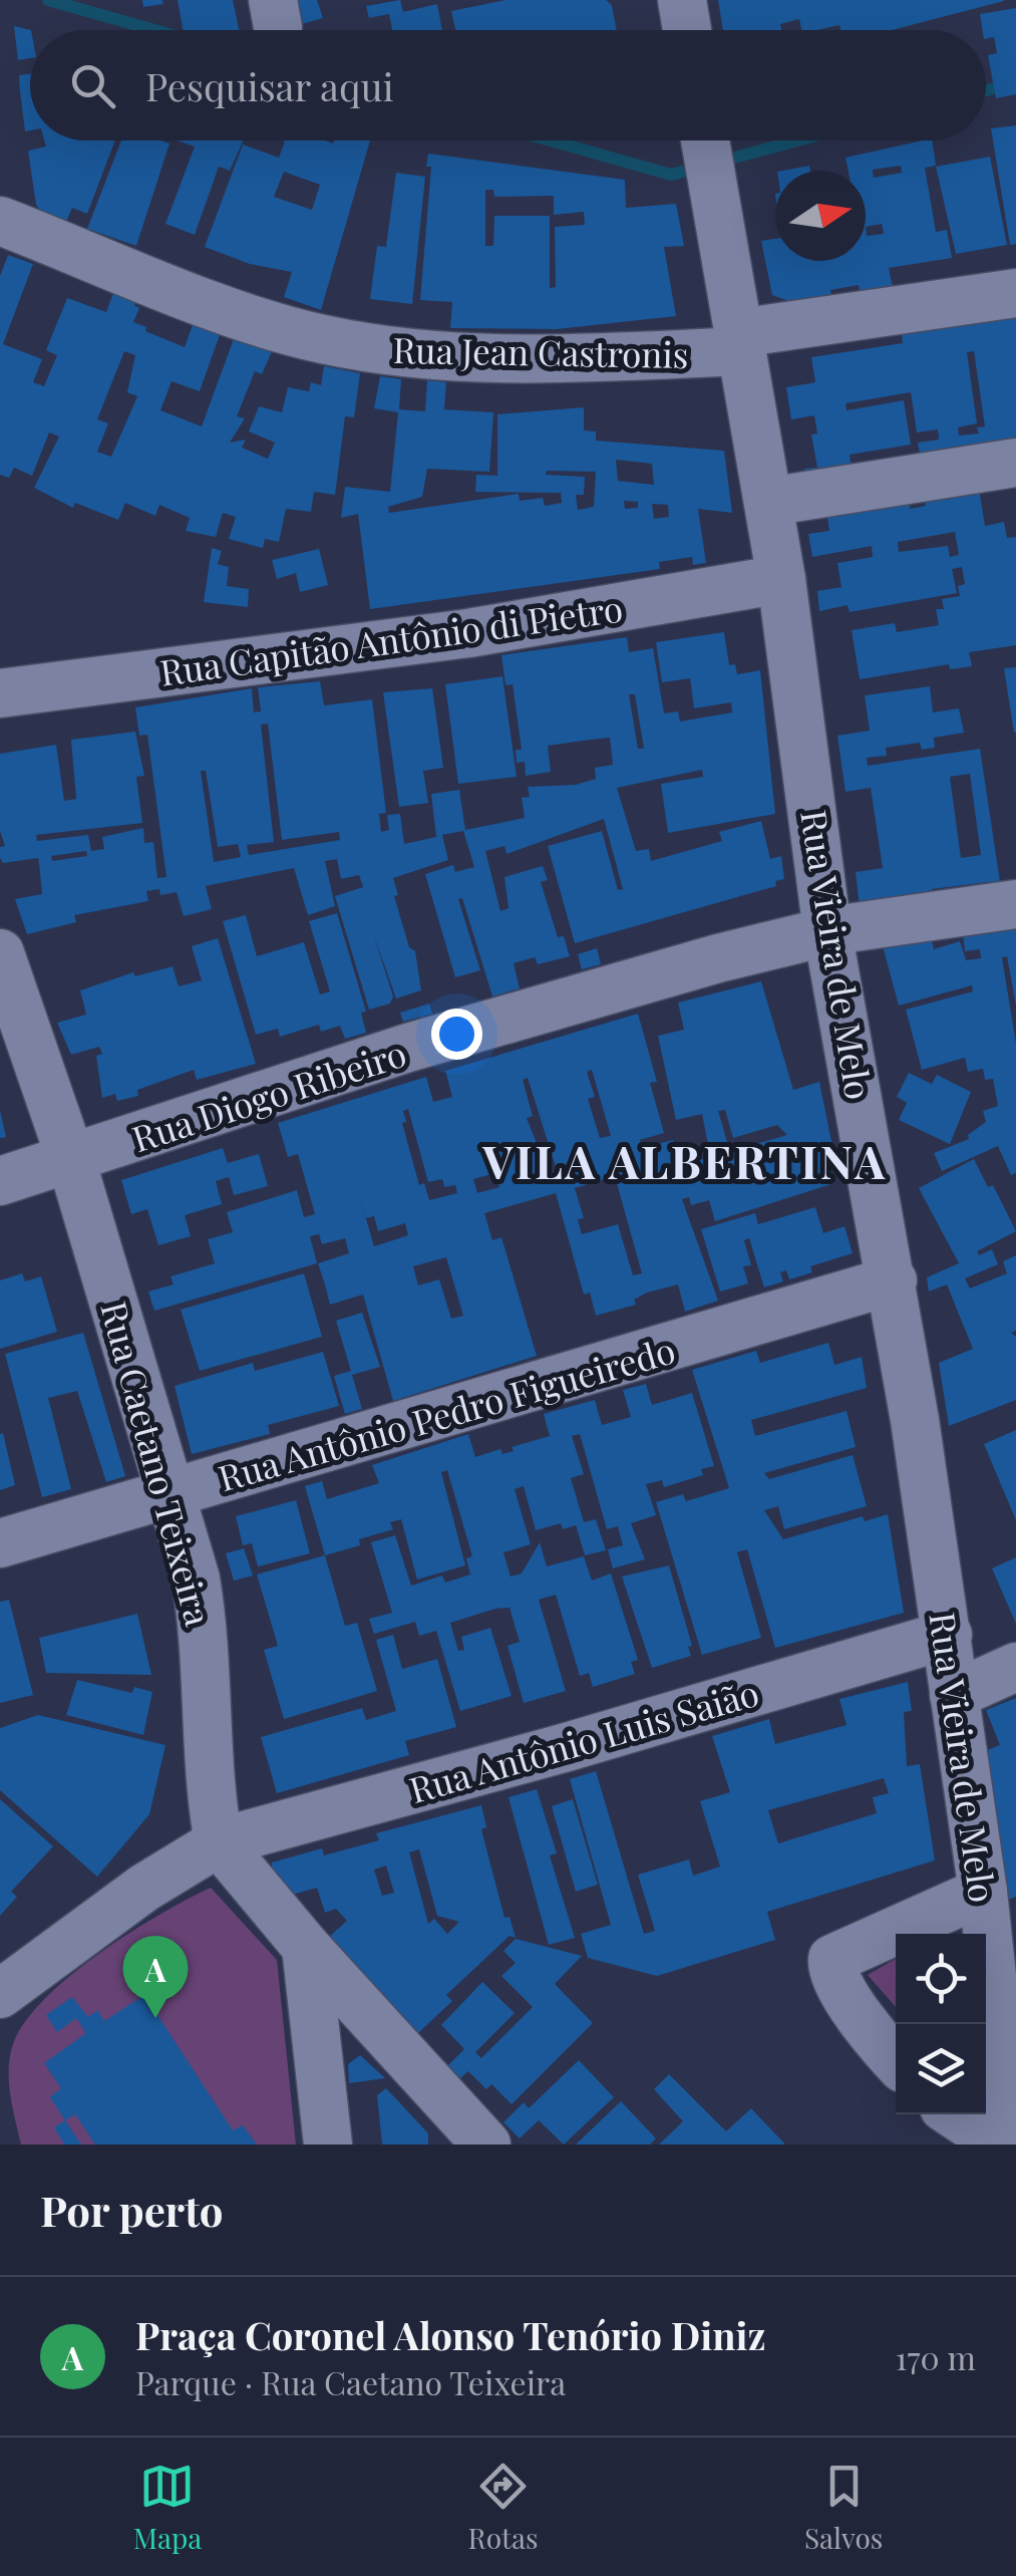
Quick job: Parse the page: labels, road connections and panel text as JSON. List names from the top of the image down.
{
  "streets": {
    "street": [
      "Rua Jean Castronis",
      "Rua Capitão Antônio di Pietro",
      "Rua Vieira de Melo",
      "Rua Diogo Ribeiro",
      "Rua Antônio Pedro Figueiredo",
      "Rua Caetano Teixeira",
      "Rua Antônio Luis Saião"
    ]
  },
  "crossings": [
    ["Rua Jean Castronis", "Rua Vieira de Melo"],
    ["Rua Capitão Antônio di Pietro", "Rua Vieira de Melo"],
    ["Rua Vieira de Melo", "Rua Diogo Ribeiro"],
    ["Rua Vieira de Melo", "Rua Antônio Pedro Figueiredo"],
    ["Rua Vieira de Melo", "Rua Antônio Luis Saião"],
    ["Rua Diogo Ribeiro", "Rua Caetano Teixeira"],
    ["Rua Antônio Pedro Figueiredo", "Rua Caetano Teixeira"],
    ["Rua Caetano Teixeira", "Rua Antônio Luis Saião"]
  ],
  "districts": ["VILA ALBERTINA"],
  "north": "right",
  "page": {
    "search": "Pesquisar aqui",
    "pins": "A",
    "heading": "Por perto",
    "list": [
      {
        "mark": "A",
        "name": "Praça Coronel Alonso Tenório Diniz",
        "note": "Parque · Rua Caetano Teixeira",
        "value": "170 m"
      }
    ],
    "nav": ["Mapa", "Rotas", "Salvos"]
  }
}
